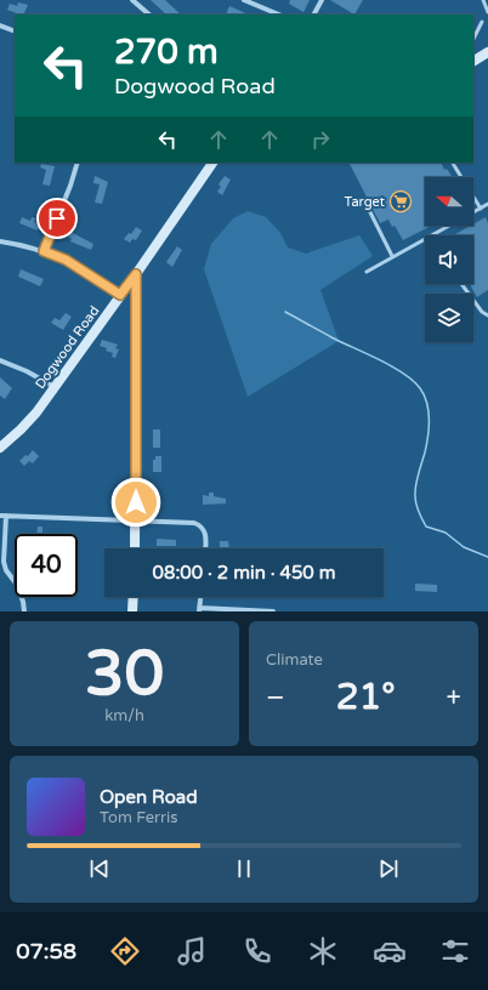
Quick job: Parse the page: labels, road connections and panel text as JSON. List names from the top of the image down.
{
  "streets": {
    "street": ["Dogwood Road"]
  },
  "places": {
    "supermarket": ["Target"]
  },
  "north": "left",
  "page": {
    "turn": ["270 m", "Dogwood Road"],
    "limit": "40",
    "trip": "08:00 · 2 min · 450 m",
    "tile": [
      ["30", "km/h"],
      "Climate"
    ],
    "heat": ["−", "21°", "+"],
    "song": ["Open Road", "Tom Ferris"],
    "tabs": "07:58"
  }
}
